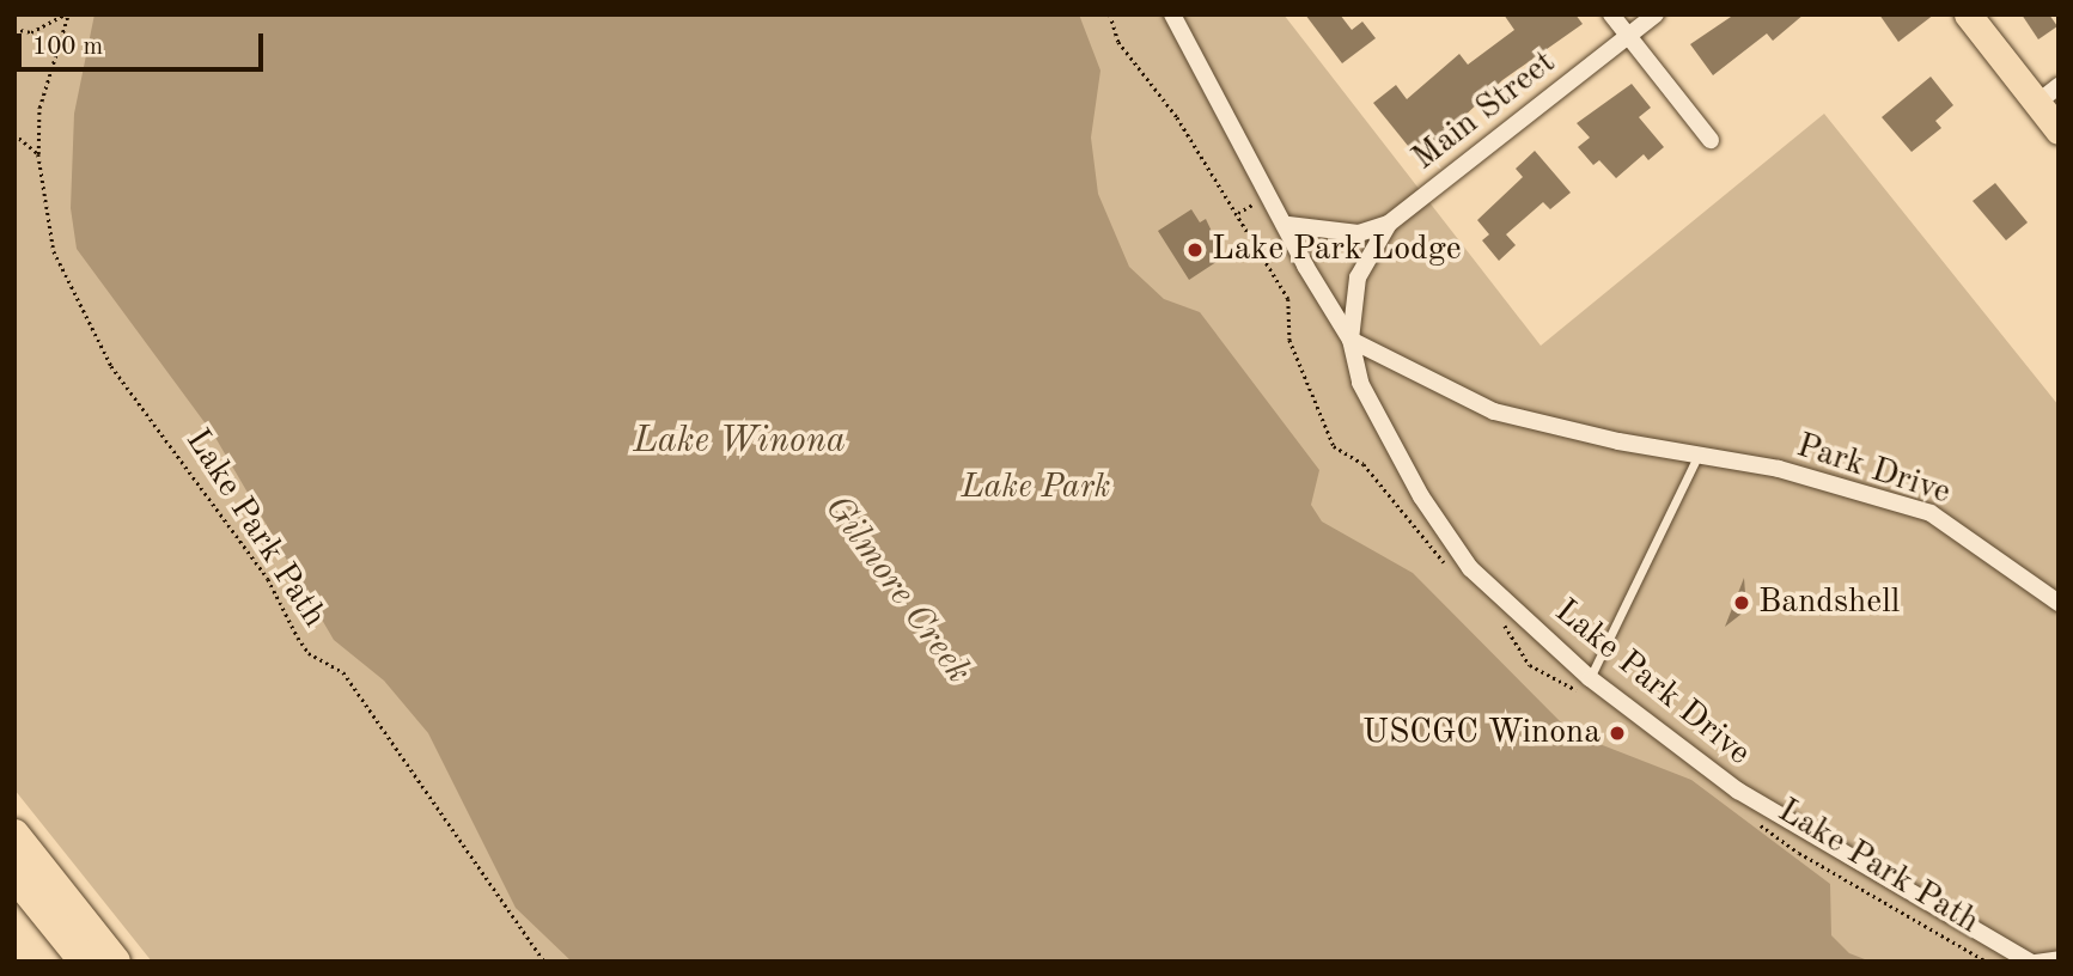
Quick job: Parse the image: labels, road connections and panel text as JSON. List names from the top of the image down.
{
  "streets": {
    "street": ["Main Street", "Park Drive", "Lake Park Drive"],
    "path": ["Lake Park Path"]
  },
  "crossings": [
    ["Main Street", "Park Drive"],
    ["Main Street", "Lake Park Drive"],
    ["Park Drive", "Lake Park Drive"]
  ],
  "water": ["Lake Winona", "Gilmore Creek"],
  "parks": ["Lake Park"],
  "places": ["Lake Park Lodge", "Bandshell", "USCGC Winona"],
  "scale_bar": "100 m"
}
